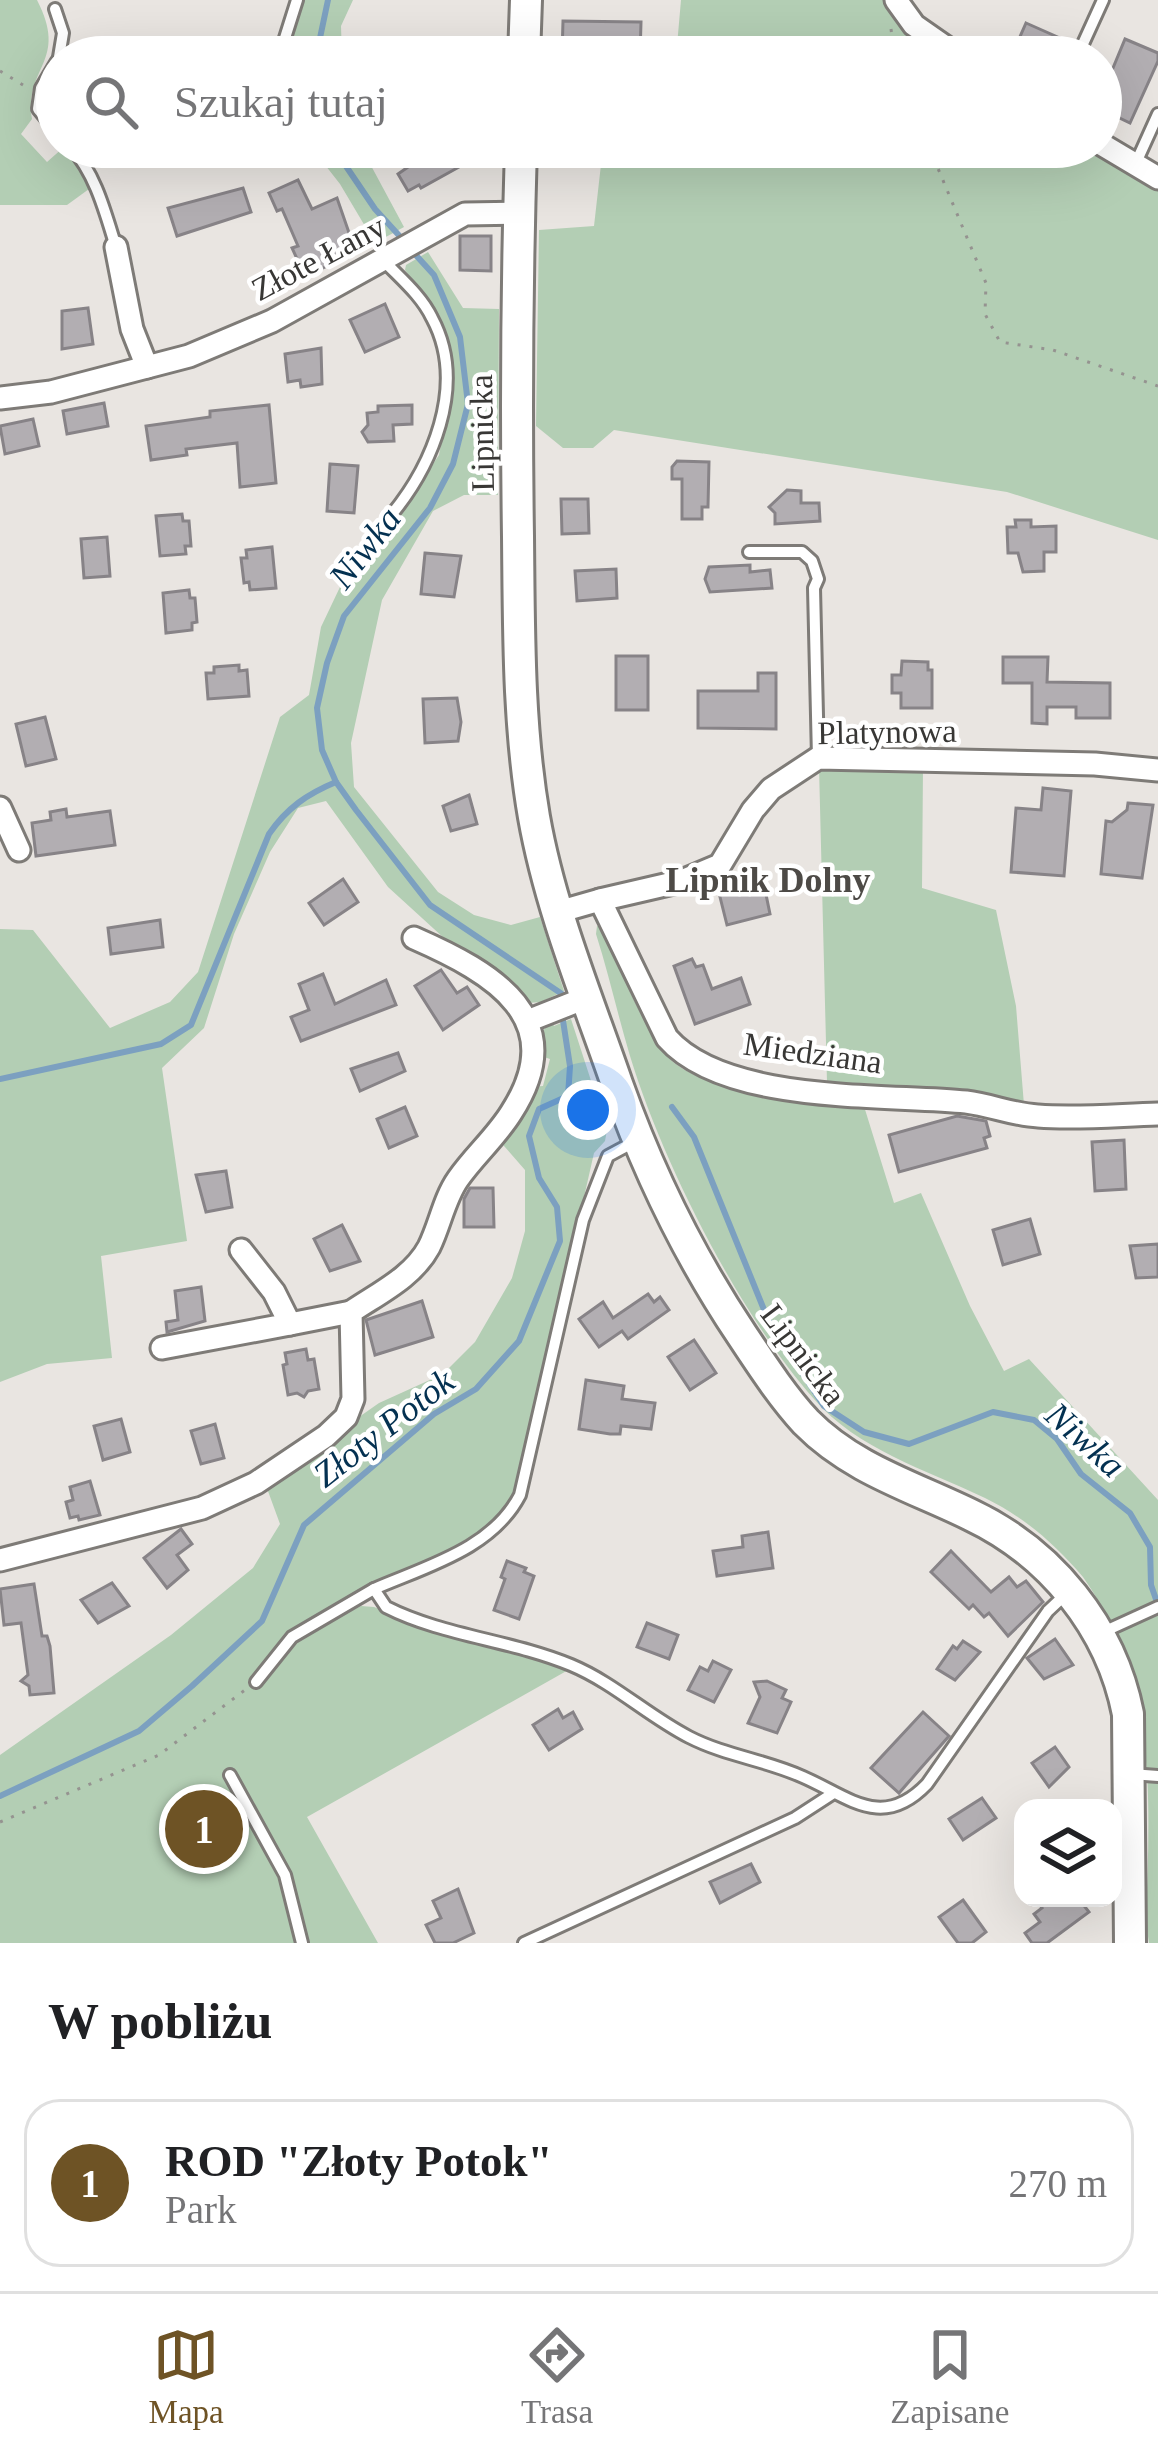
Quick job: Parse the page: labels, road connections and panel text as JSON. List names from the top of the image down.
{
  "streets": {
    "street": [
      "Złote Łany",
      "Lipnicka",
      "Platynowa",
      "Miedziana"
    ]
  },
  "crossings": [
    ["Złote Łany", "Lipnicka"],
    ["Platynowa", "Miedziana"]
  ],
  "districts": ["Lipnik Dolny"],
  "water": ["Niwka", "Złoty Potok"],
  "page": {
    "search": "Szukaj tutaj",
    "pins": "1",
    "heading": "W pobliżu",
    "list": [
      {
        "mark": "1",
        "name": "ROD \"Złoty Potok\"",
        "note": "Park",
        "value": "270 m"
      }
    ],
    "nav": ["Mapa", "Trasa", "Zapisane"]
  }
}
